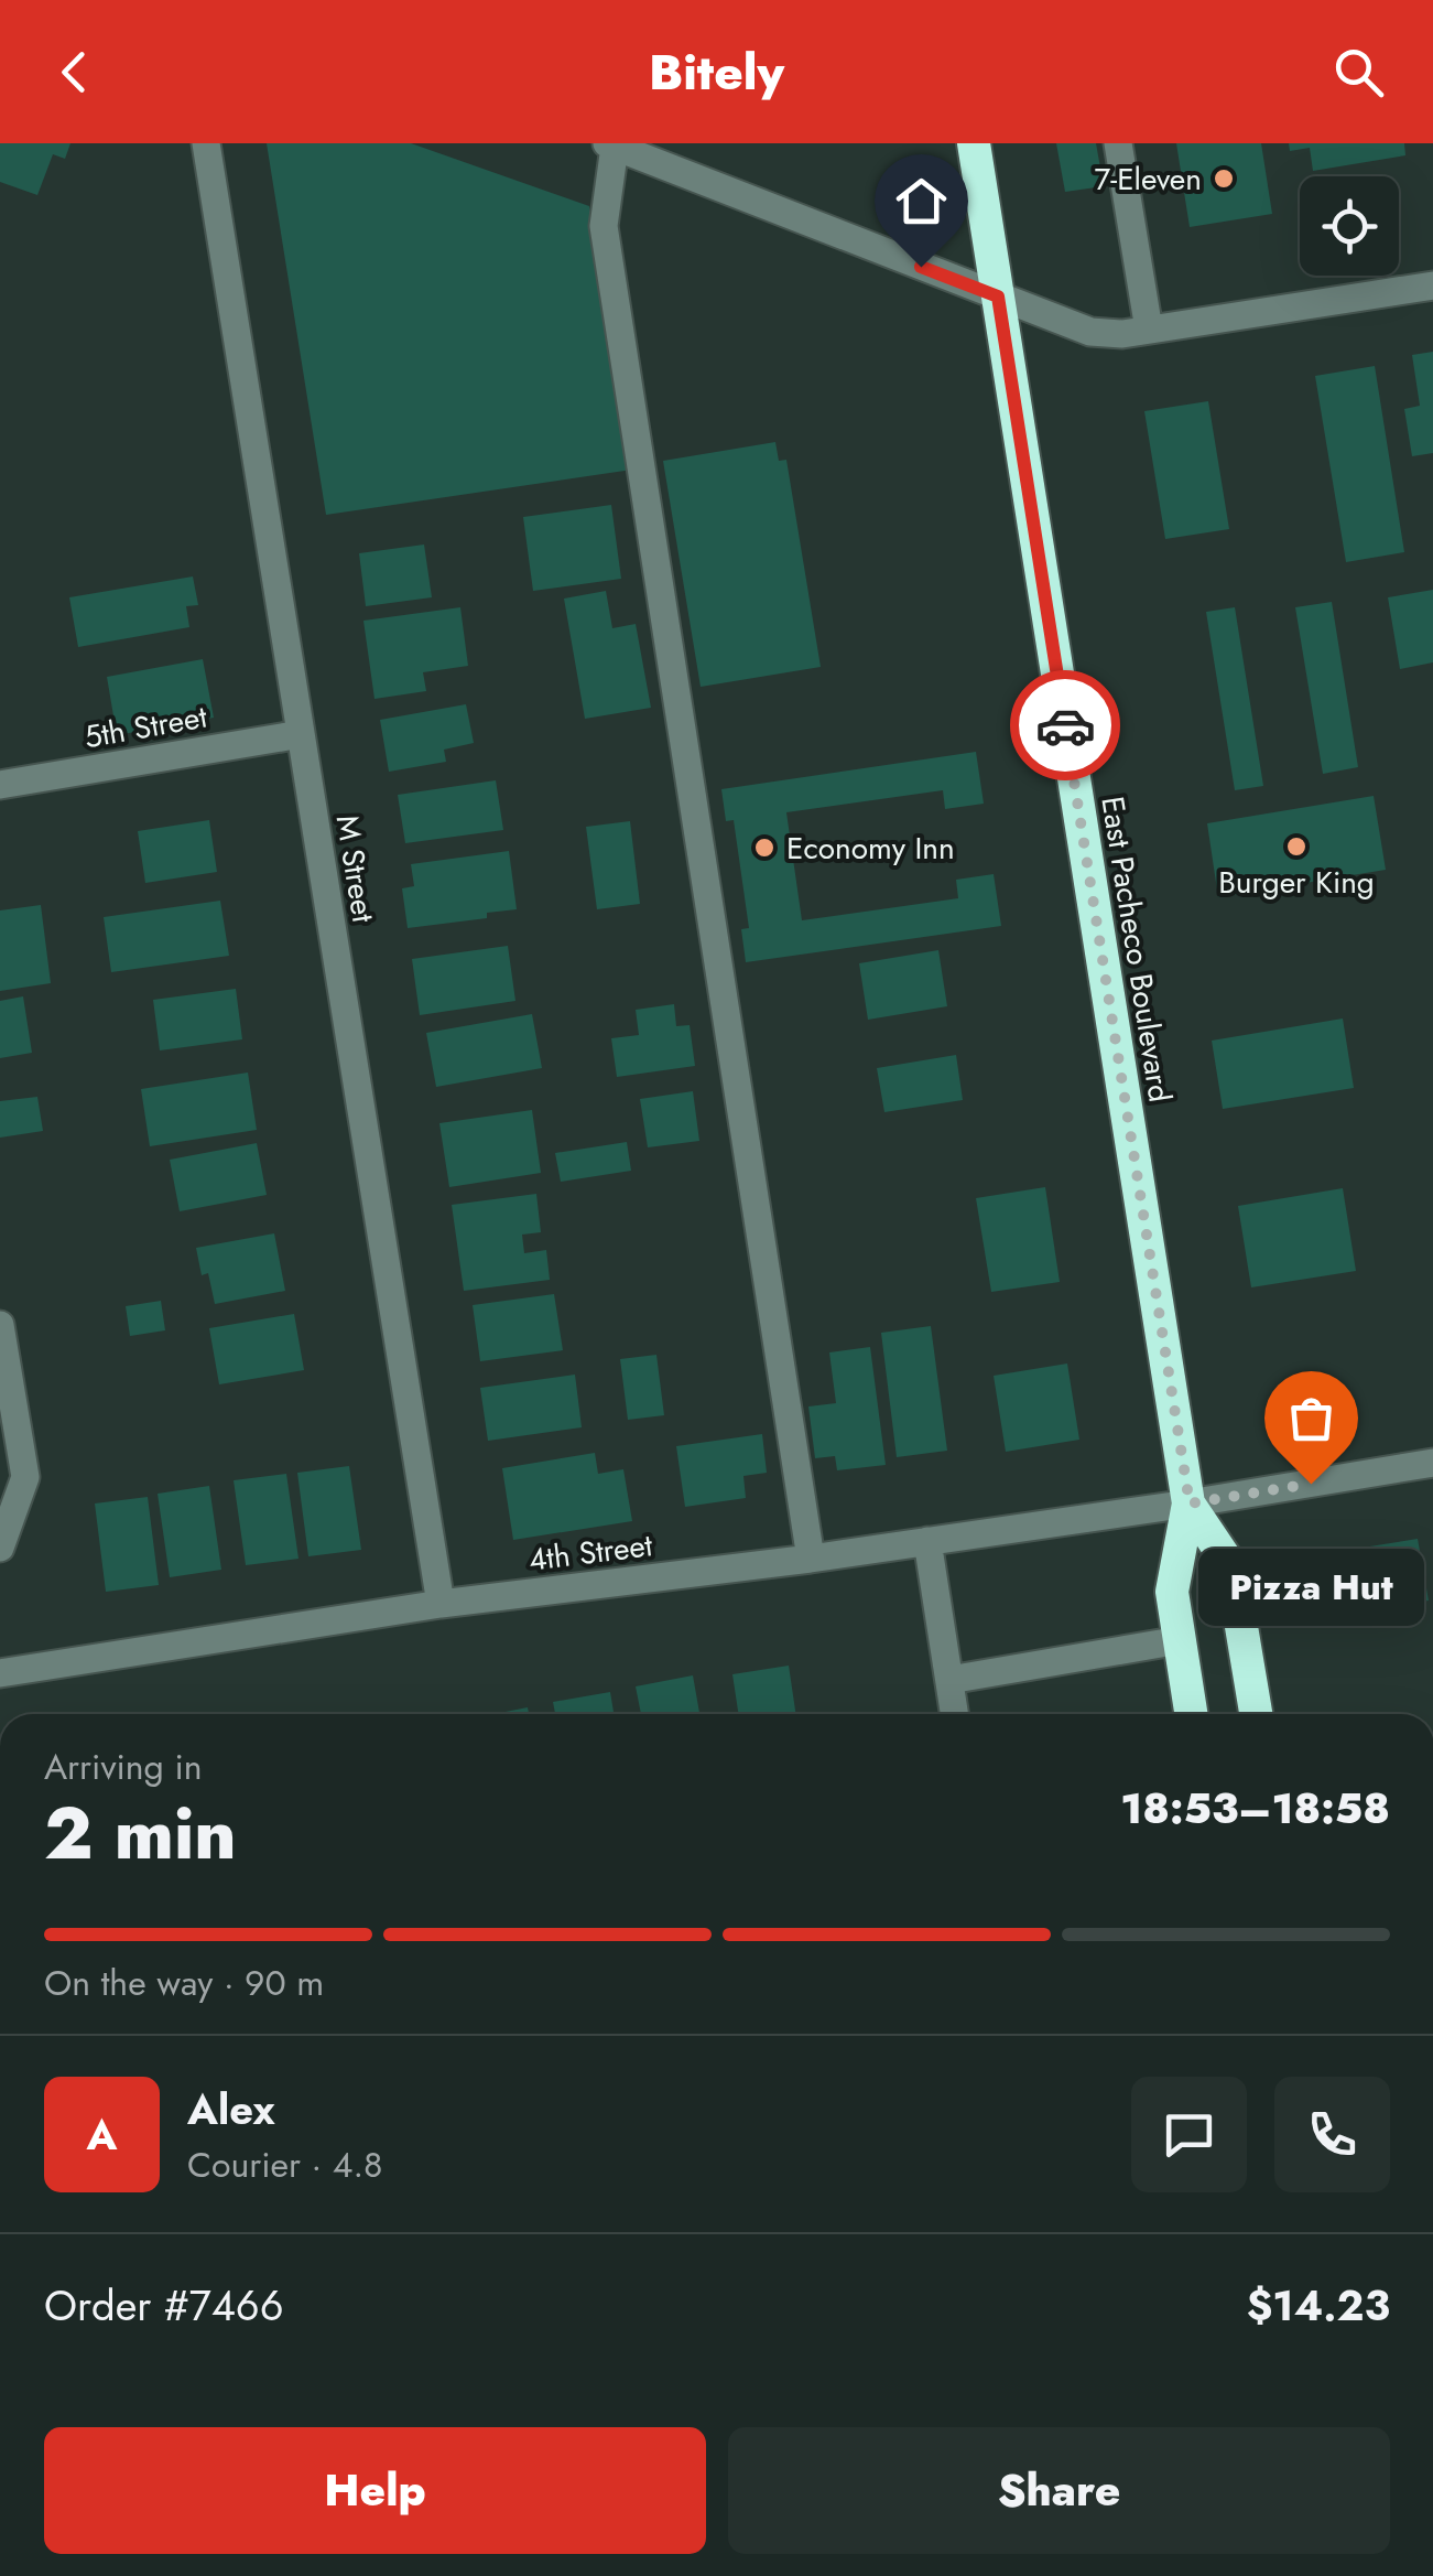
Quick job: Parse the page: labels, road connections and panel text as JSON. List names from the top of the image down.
{
  "streets": {
    "highway": ["East Pacheco Boulevard"],
    "street": ["5th Street", "M Street", "4th Street"]
  },
  "crossings": [
    ["5th Street", "M Street"],
    ["M Street", "4th Street"],
    ["East Pacheco Boulevard", "4th Street"]
  ],
  "places": [
    "7-Eleven",
    "Burger King",
    "Economy Inn",
    "Pizza Hut"
  ],
  "page": {
    "header": "Bitely",
    "bubble": "Pizza Hut",
    "heading": ["2 min", "Arriving in", "18:53–18:58"],
    "panel": [
      "Alex",
      "Courier · 4.8",
      "Order #7466",
      "$14.23"
    ],
    "bar": "On the way · 90 m",
    "round": "A",
    "buttons": ["Help", "Share"]
  }
}
